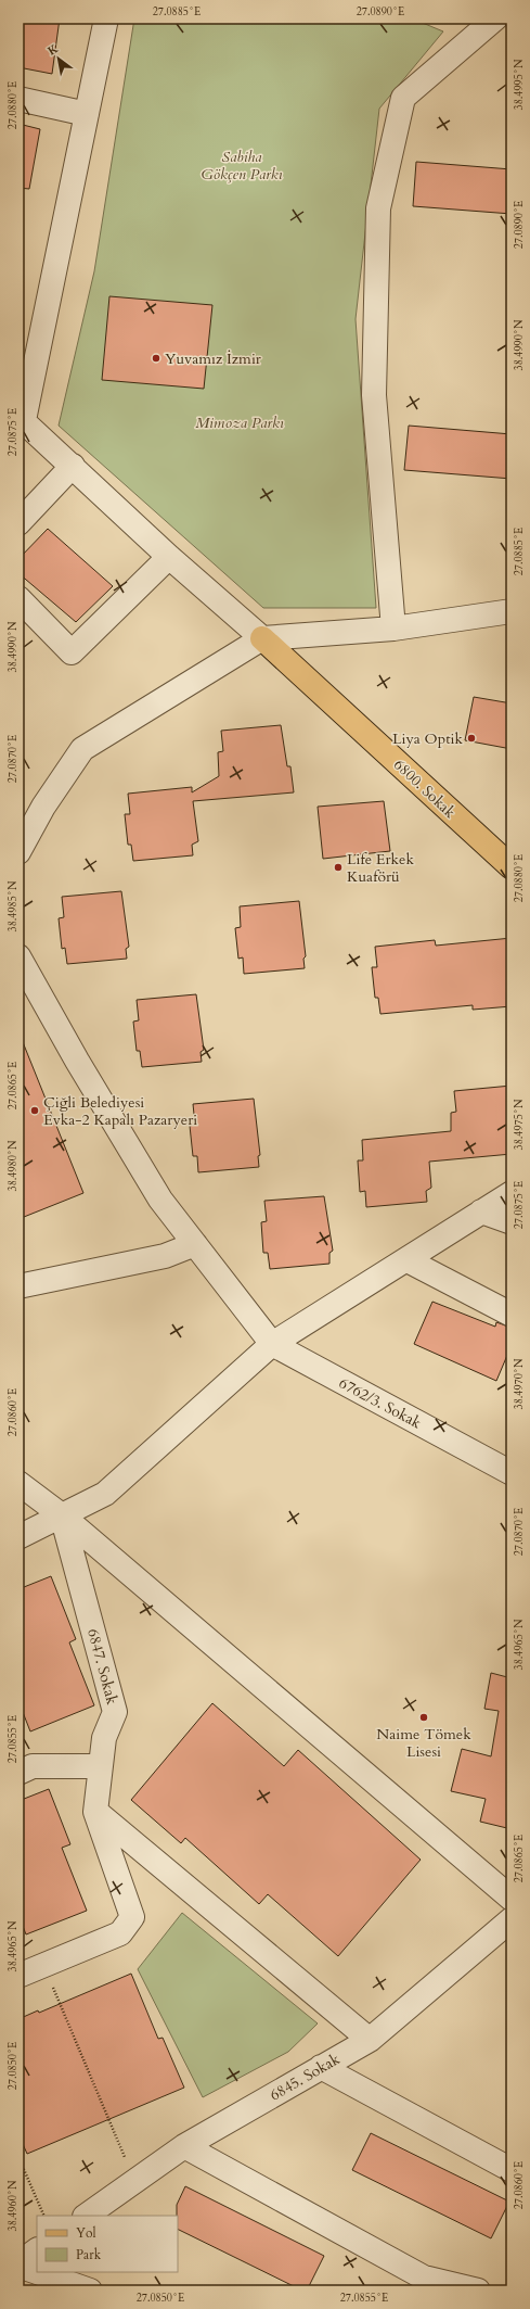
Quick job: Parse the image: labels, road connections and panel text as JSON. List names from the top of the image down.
{
  "streets": {
    "main road": ["6800. Sokak"],
    "street": ["6762/3. Sokak", "6847. Sokak", "6845. Sokak"]
  },
  "parks": ["Sabiha Gökçen Parkı", "Mimoza Parkı"],
  "places": [
    "Yuvamız İzmir",
    "Liya Optik",
    "Life Erkek Kuaförü",
    "Çiğli Belediyesi Evka-2 Kapalı Pazaryeri",
    "Naime Tömek Lisesi"
  ],
  "legend": ["Yol", "Park"],
  "north": "top left",
  "coordinates": [
    "27.0885°E",
    "27.0890°E",
    "38.4995°N",
    "27.0880°E",
    "38.4990°N",
    "27.0875°E",
    "27.0870°E",
    "38.4985°N",
    "27.0865°E",
    "38.4975°N",
    "38.4980°N",
    "38.4970°N",
    "27.0860°E",
    "38.4965°N",
    "27.0855°E",
    "27.0850°E",
    "38.4960°N"
  ]
}
